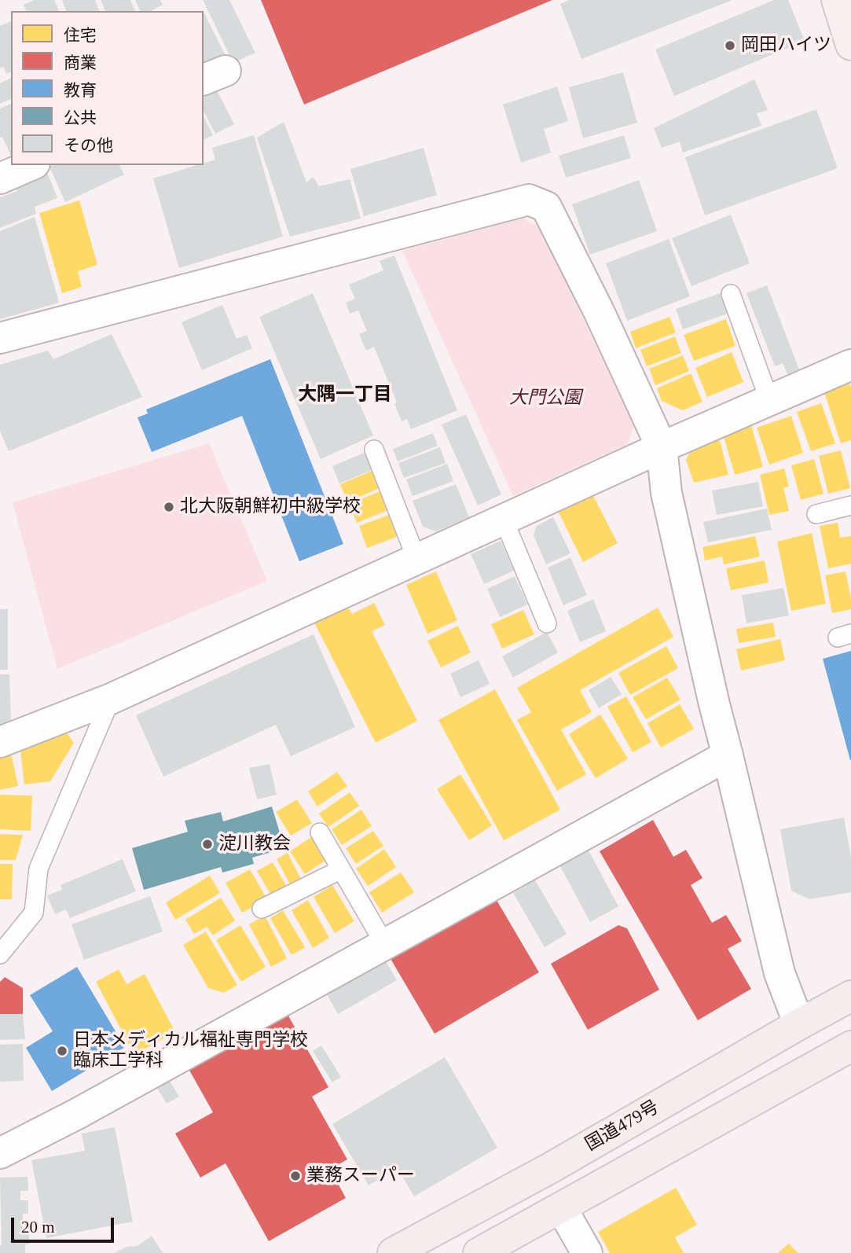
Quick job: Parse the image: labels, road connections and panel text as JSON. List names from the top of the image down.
{
  "streets": {
    "highway": ["国道479号"]
  },
  "districts": ["大隅一丁目"],
  "parks": ["大門公園"],
  "places": [
    "岡田ハイツ",
    "北大阪朝鮮初中級学校",
    "淀川教会",
    "日本メディカル福祉専門学校 臨床工学科",
    "業務スーパー"
  ],
  "legend": [
    "住宅",
    "商業",
    "教育",
    "公共",
    "その他"
  ],
  "scale_bar": "20 m"
}
